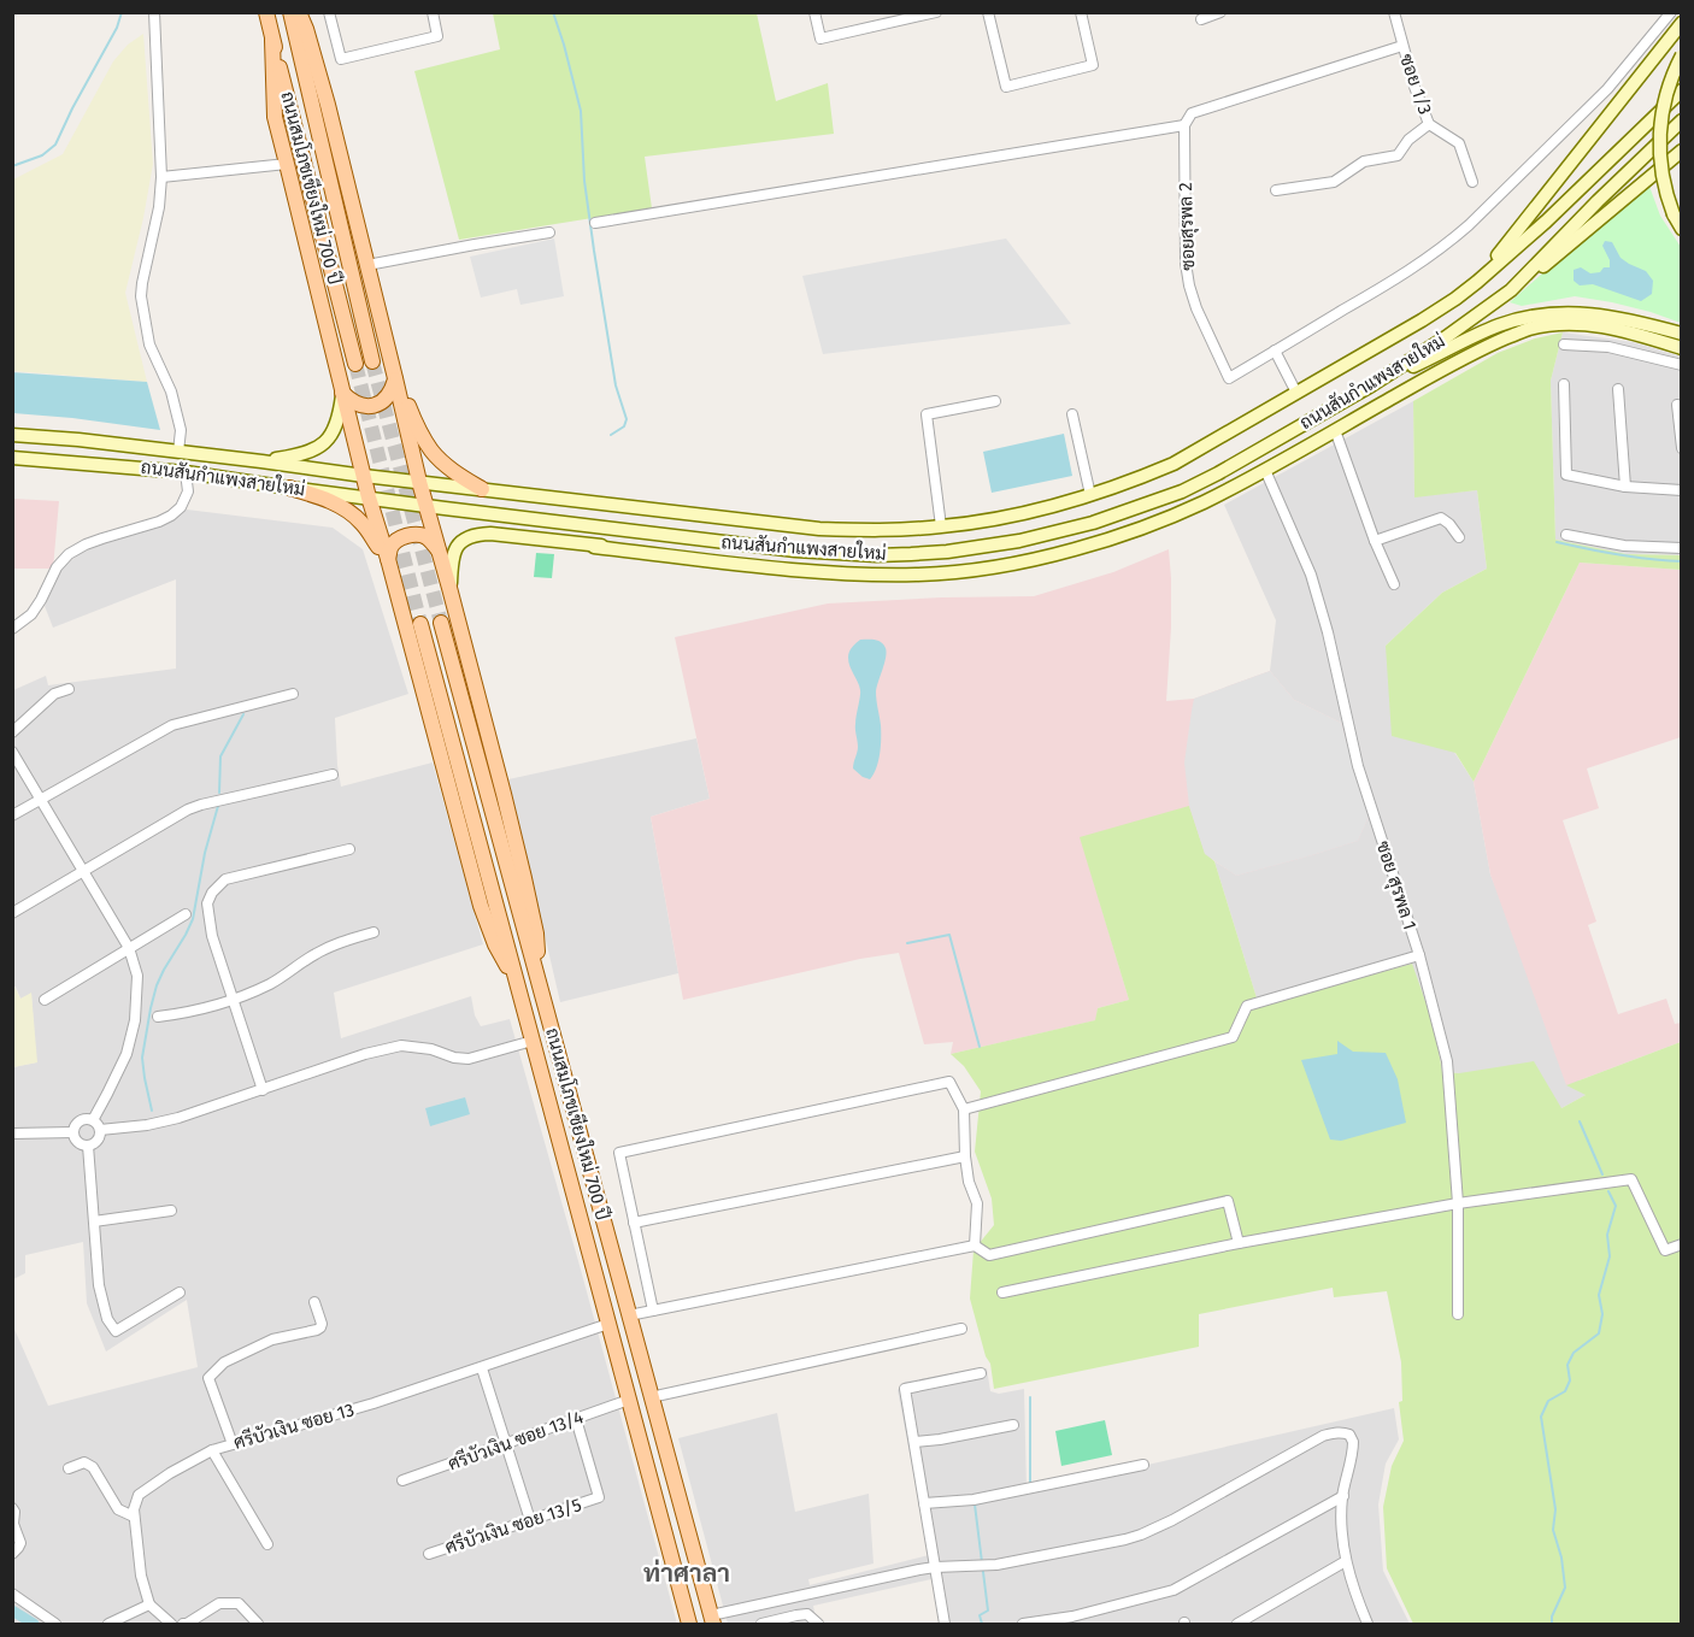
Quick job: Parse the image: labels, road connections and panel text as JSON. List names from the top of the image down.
{
  "streets": {
    "main road": ["ถนนสมโภชเชียงใหม่ 700 ปี", "ถนนสันกำแพงสายใหม่"],
    "street": [
      "ซอย 1/3",
      "ซอยสุรพล 2",
      "ซอย สุรพล 1",
      "ศรีบัวเงิน ซอย 13",
      "ศรีบัวเงิน ซอย 13/4",
      "ศรีบัวเงิน ซอย 13/5"
    ]
  },
  "crossings": [
    ["ถนนสมโภชเชียงใหม่ 700 ปี", "ศรีบัวเงิน ซอย 13"],
    ["ถนนสมโภชเชียงใหม่ 700 ปี", "ศรีบัวเงิน ซอย 13/4"],
    ["ศรีบัวเงิน ซอย 13/4", "ศรีบัวเงิน ซอย 13/5"]
  ],
  "districts": ["ท่าศาลา"]
}
